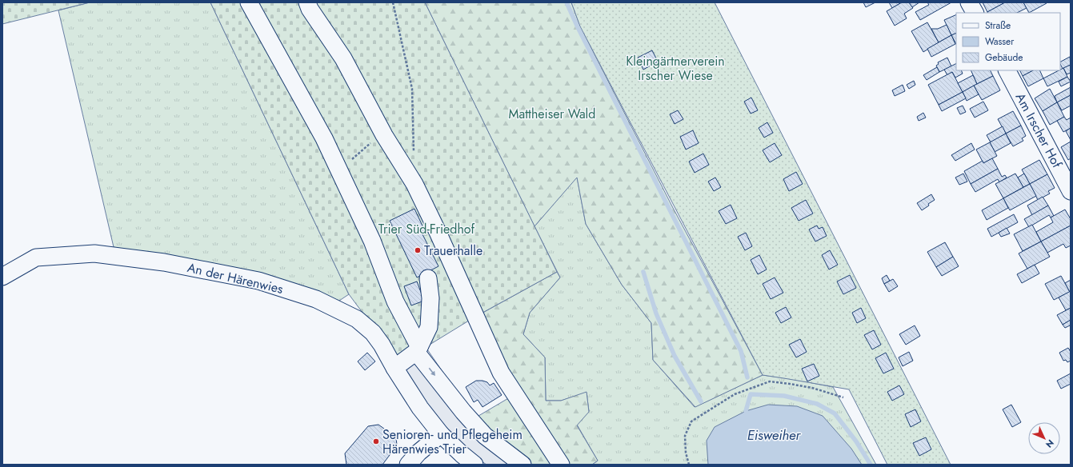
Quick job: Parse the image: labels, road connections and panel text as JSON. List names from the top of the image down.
{
  "streets": {
    "street": ["Am Irscher Hof", "An der Härenwies"]
  },
  "water": ["Eisweiher"],
  "parks": ["Kleingärtnerverein Irscher Wiese", "Mattheiser Wald", "Trier Süd-Friedhof"],
  "places": ["Trauerhalle", "Senioren- und Pflegeheim Härenwies Trier"],
  "legend": ["Straße", "Wasser", "Gebäude"],
  "north": "bottom right"
}
